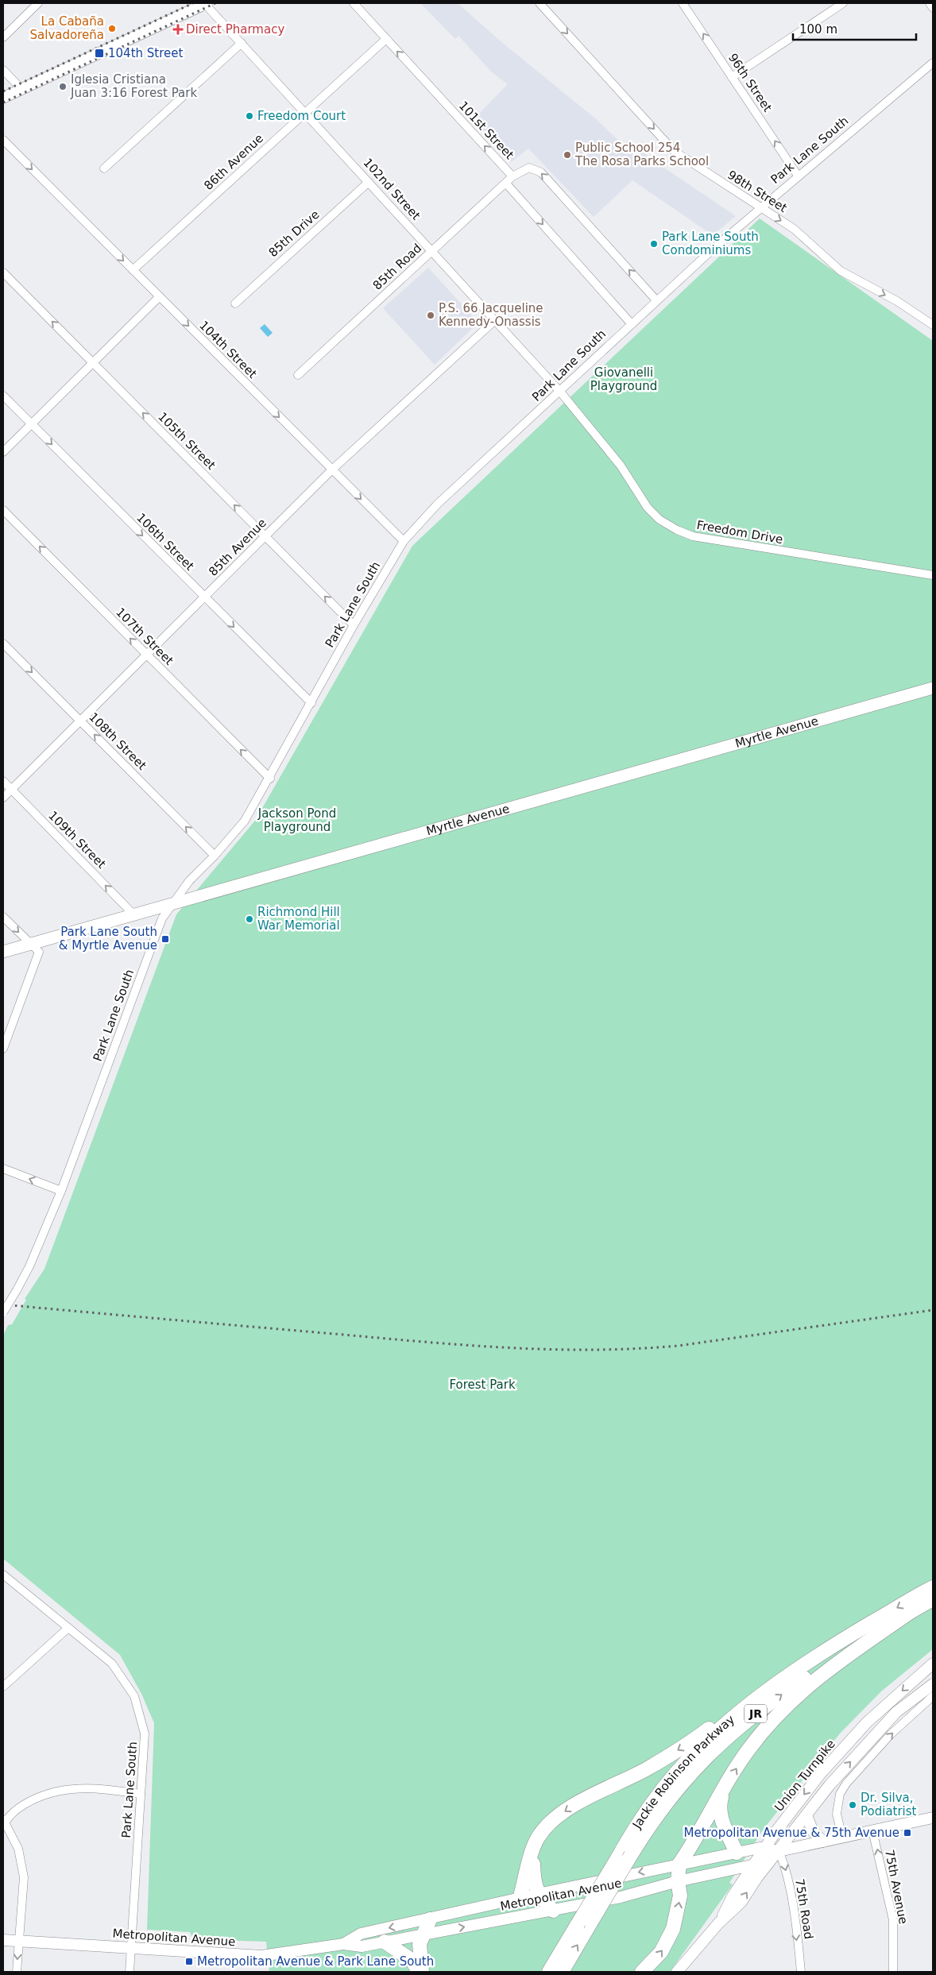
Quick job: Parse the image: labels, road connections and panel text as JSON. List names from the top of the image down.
{
  "streets": {
    "highway": ["JR", "Jackie Robinson Parkway"],
    "main road": ["Myrtle Avenue", "Union Turnpike", "Metropolitan Avenue"],
    "street": [
      "96th Street",
      "101st Street",
      "Park Lane South",
      "86th Avenue",
      "102nd Street",
      "98th Street",
      "85th Drive",
      "85th Road",
      "104th Street",
      "105th Street",
      "Freedom Drive",
      "106th Street",
      "85th Avenue",
      "107th Street",
      "108th Street",
      "109th Street",
      "75th Avenue",
      "75th Road"
    ]
  },
  "crossings": [
    ["96th Street", "Park Lane South"],
    ["101st Street", "Park Lane South"],
    ["101st Street", "86th Avenue"],
    ["101st Street", "85th Road"],
    ["Park Lane South", "102nd Street"],
    ["Park Lane South", "98th Street"],
    ["Park Lane South", "104th Street"],
    ["Park Lane South", "105th Street"],
    ["Park Lane South", "Freedom Drive"],
    ["Park Lane South", "106th Street"],
    ["Park Lane South", "107th Street"],
    ["Park Lane South", "Myrtle Avenue"],
    ["Park Lane South", "108th Street"],
    ["Park Lane South", "Metropolitan Avenue"],
    ["86th Avenue", "102nd Street"],
    ["86th Avenue", "104th Street"],
    ["102nd Street", "85th Drive"],
    ["102nd Street", "85th Road"],
    ["102nd Street", "Freedom Drive"],
    ["102nd Street", "85th Avenue"],
    ["104th Street", "85th Avenue"],
    ["105th Street", "85th Avenue"],
    ["106th Street", "85th Avenue"],
    ["85th Avenue", "107th Street"],
    ["85th Avenue", "108th Street"],
    ["85th Avenue", "109th Street"],
    ["Myrtle Avenue", "109th Street"],
    ["Union Turnpike", "Metropolitan Avenue"],
    ["Union Turnpike", "75th Road"],
    ["75th Avenue", "Metropolitan Avenue"],
    ["Metropolitan Avenue", "75th Road"]
  ],
  "one_way": [
    "96th Street",
    "98th Street",
    "104th Street",
    "105th Street",
    "106th Street",
    "107th Street",
    "109th Street",
    "75th Avenue",
    "75th Road"
  ],
  "parks": ["Giovanelli Playground", "Jackson Pond Playground", "Forest Park"],
  "places": {
    "other": [
      "La Cabaña Salvadoreña",
      "Iglesia Cristiana Juan 3:16 Forest Park",
      "Freedom Court",
      "Public School 254 The Rosa Parks School",
      "Park Lane South Condominiums",
      "P.S. 66 Jacqueline Kennedy-Onassis",
      "Richmond Hill War Memorial",
      "Dr. Silva, Podiatrist"
    ],
    "health": ["Direct Pharmacy"],
    "transit": [
      "104th Street",
      "Park Lane South & Myrtle Avenue",
      "Metropolitan Avenue & 75th Avenue",
      "Metropolitan Avenue & Park Lane South"
    ]
  },
  "scale_bar": "100 m"
}
